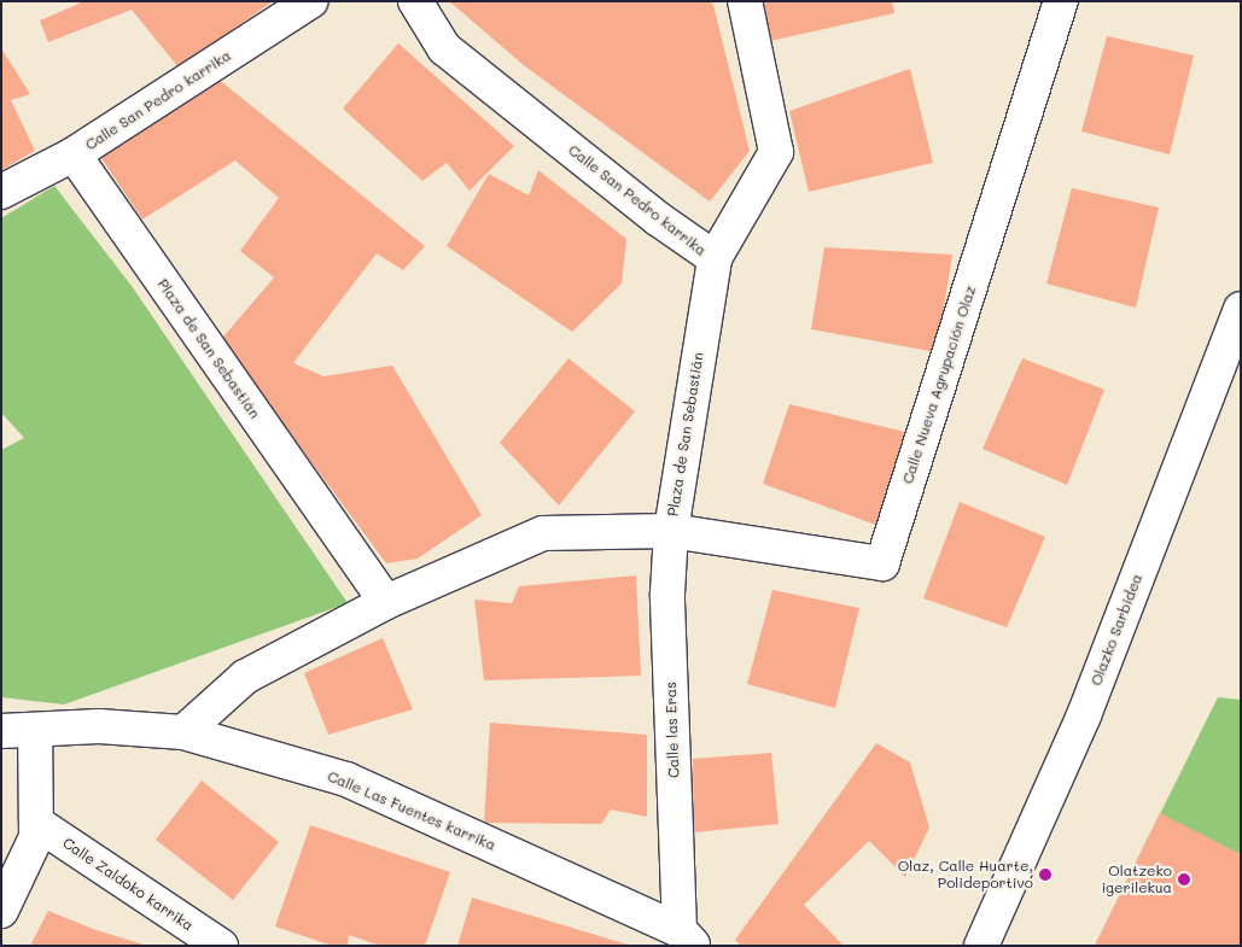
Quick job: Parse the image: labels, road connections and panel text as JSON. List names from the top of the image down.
{
  "streets": {
    "street": [
      "Calle San Pedro karrika",
      "Plaza de San Sebastián",
      "Calle Nueva Agrupación Olaz",
      "Olazko Sarbidea",
      "Calle las Eras",
      "Calle Las Fuentes karrika",
      "Calle Zaldoko karrika"
    ]
  },
  "crossings": [
    ["Calle San Pedro karrika", "Plaza de San Sebastián"],
    ["Plaza de San Sebastián", "Calle Nueva Agrupación Olaz"],
    ["Plaza de San Sebastián", "Calle las Eras"],
    ["Plaza de San Sebastián", "Calle Las Fuentes karrika"],
    ["Calle Nueva Agrupación Olaz", "Calle las Eras"],
    ["Calle las Eras", "Calle Las Fuentes karrika"]
  ],
  "places": ["Olaz, Calle Huarte, Polideportivo", "Olatzeko igerilekua"]
}
